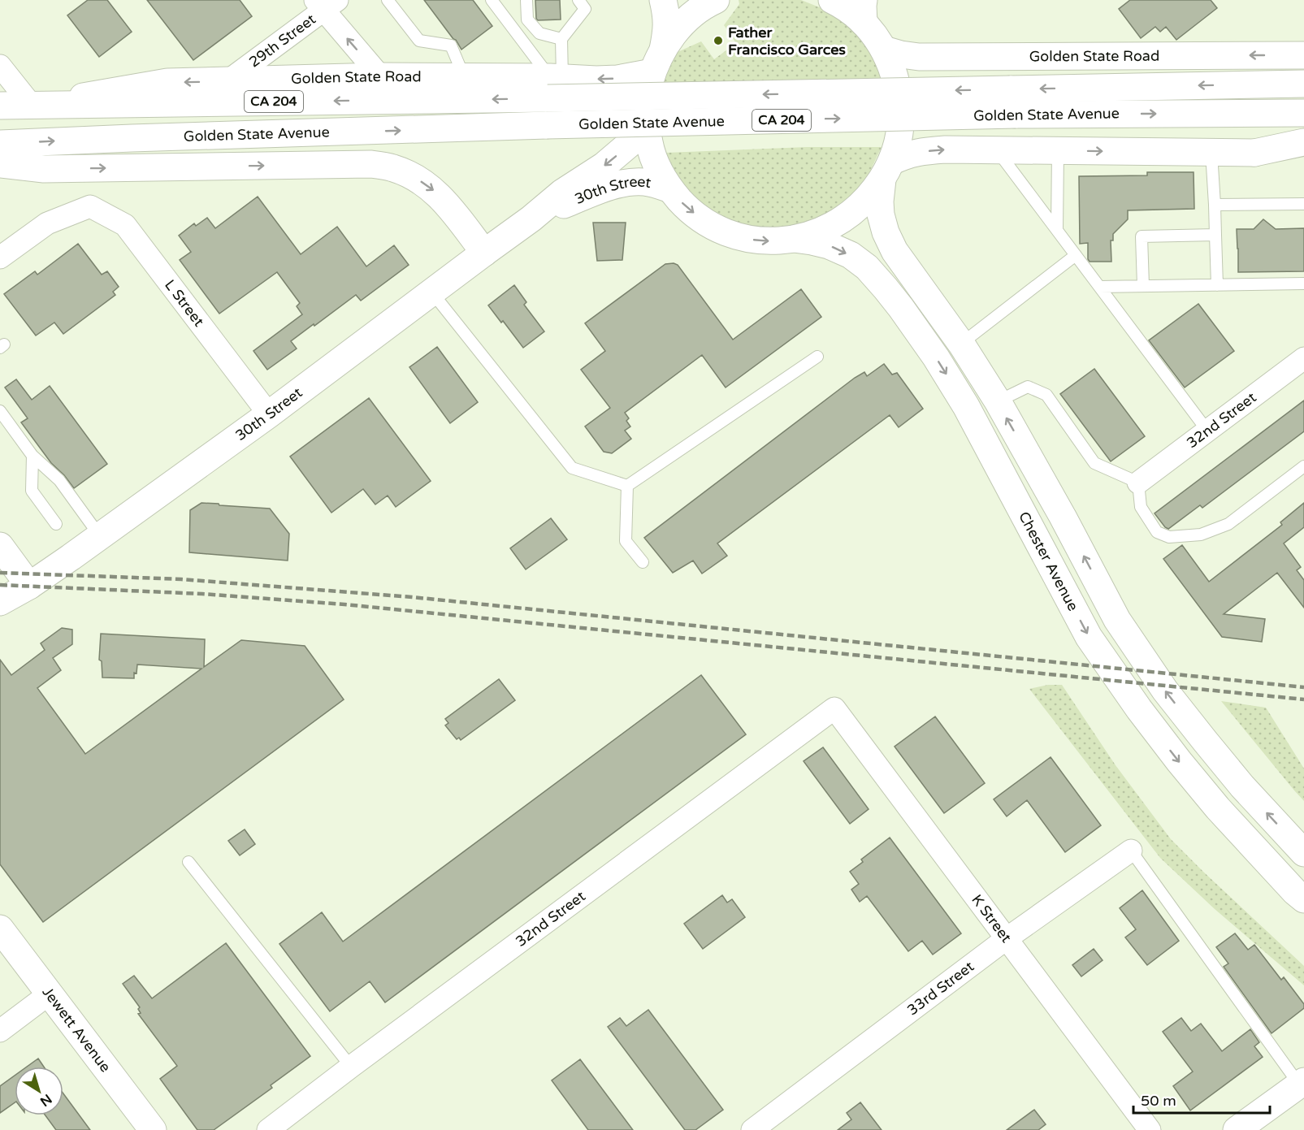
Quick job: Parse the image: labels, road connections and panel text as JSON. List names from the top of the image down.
{
  "streets": {
    "main road": [
      "Golden State Road",
      "CA 204",
      "Golden State Avenue",
      "30th Street",
      "Chester Avenue",
      "Jewett Avenue"
    ],
    "street": [
      "29th Street",
      "L Street",
      "32nd Street",
      "K Street",
      "33rd Street"
    ]
  },
  "crossings": [
    ["29th Street", "Golden State Road"],
    ["Golden State Road", "Golden State Avenue"],
    ["30th Street", "L Street"],
    ["32nd Street", "K Street"],
    ["K Street", "33rd Street"]
  ],
  "places": ["Father Francisco Garces"],
  "scale_bar": "50 m",
  "north": "bottom right"
}
